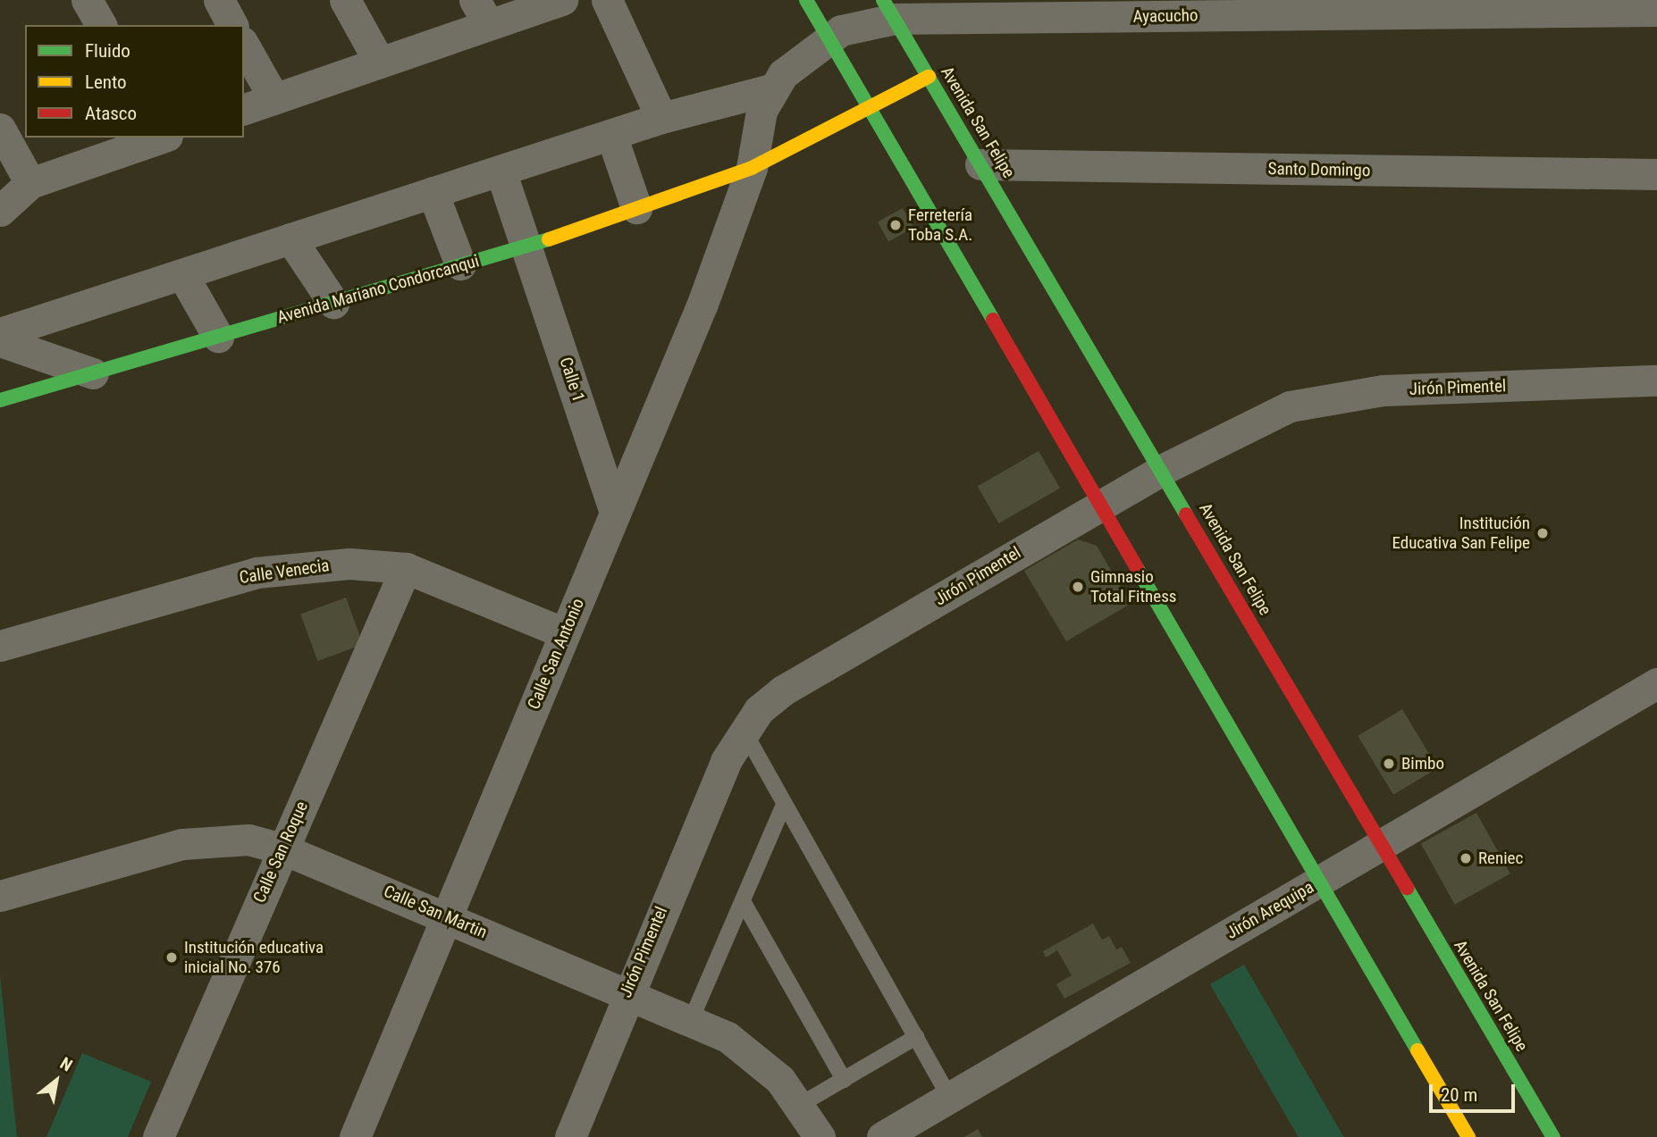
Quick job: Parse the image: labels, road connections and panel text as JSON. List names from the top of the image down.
{
  "streets": {
    "main road": ["Avenida San Felipe", "Avenida Mariano Condorcanqui"],
    "street": [
      "Ayacucho",
      "Santo Domingo",
      "Calle 1",
      "Jirón Pimentel",
      "Calle Venecia",
      "Calle San Antonio",
      "Calle San Roque",
      "Jirón Arequipa",
      "Calle San Martin"
    ]
  },
  "crossings": [
    ["Ayacucho", "Avenida San Felipe"],
    ["Avenida San Felipe", "Santo Domingo"],
    ["Avenida San Felipe", "Avenida Mariano Condorcanqui"],
    ["Avenida San Felipe", "Jirón Pimentel"],
    ["Avenida San Felipe", "Jirón Arequipa"],
    ["Avenida Mariano Condorcanqui", "Calle 1"],
    ["Avenida Mariano Condorcanqui", "Calle San Antonio"],
    ["Calle 1", "Calle San Antonio"],
    ["Jirón Pimentel", "Calle San Martin"],
    ["Calle Venecia", "Calle San Antonio"],
    ["Calle Venecia", "Calle San Roque"],
    ["Calle San Antonio", "Calle San Martin"],
    ["Calle San Roque", "Calle San Martin"]
  ],
  "places": [
    "Ferretería Toba S.A.",
    "Institución Educativa San Felipe",
    "Gimnasio Total Fitness",
    "Bimbo",
    "Reniec",
    "Institución educativa inicial No. 376"
  ],
  "legend": ["Fluido", "Lento", "Atasco"],
  "scale_bar": "20 m",
  "north": "top right"
}
